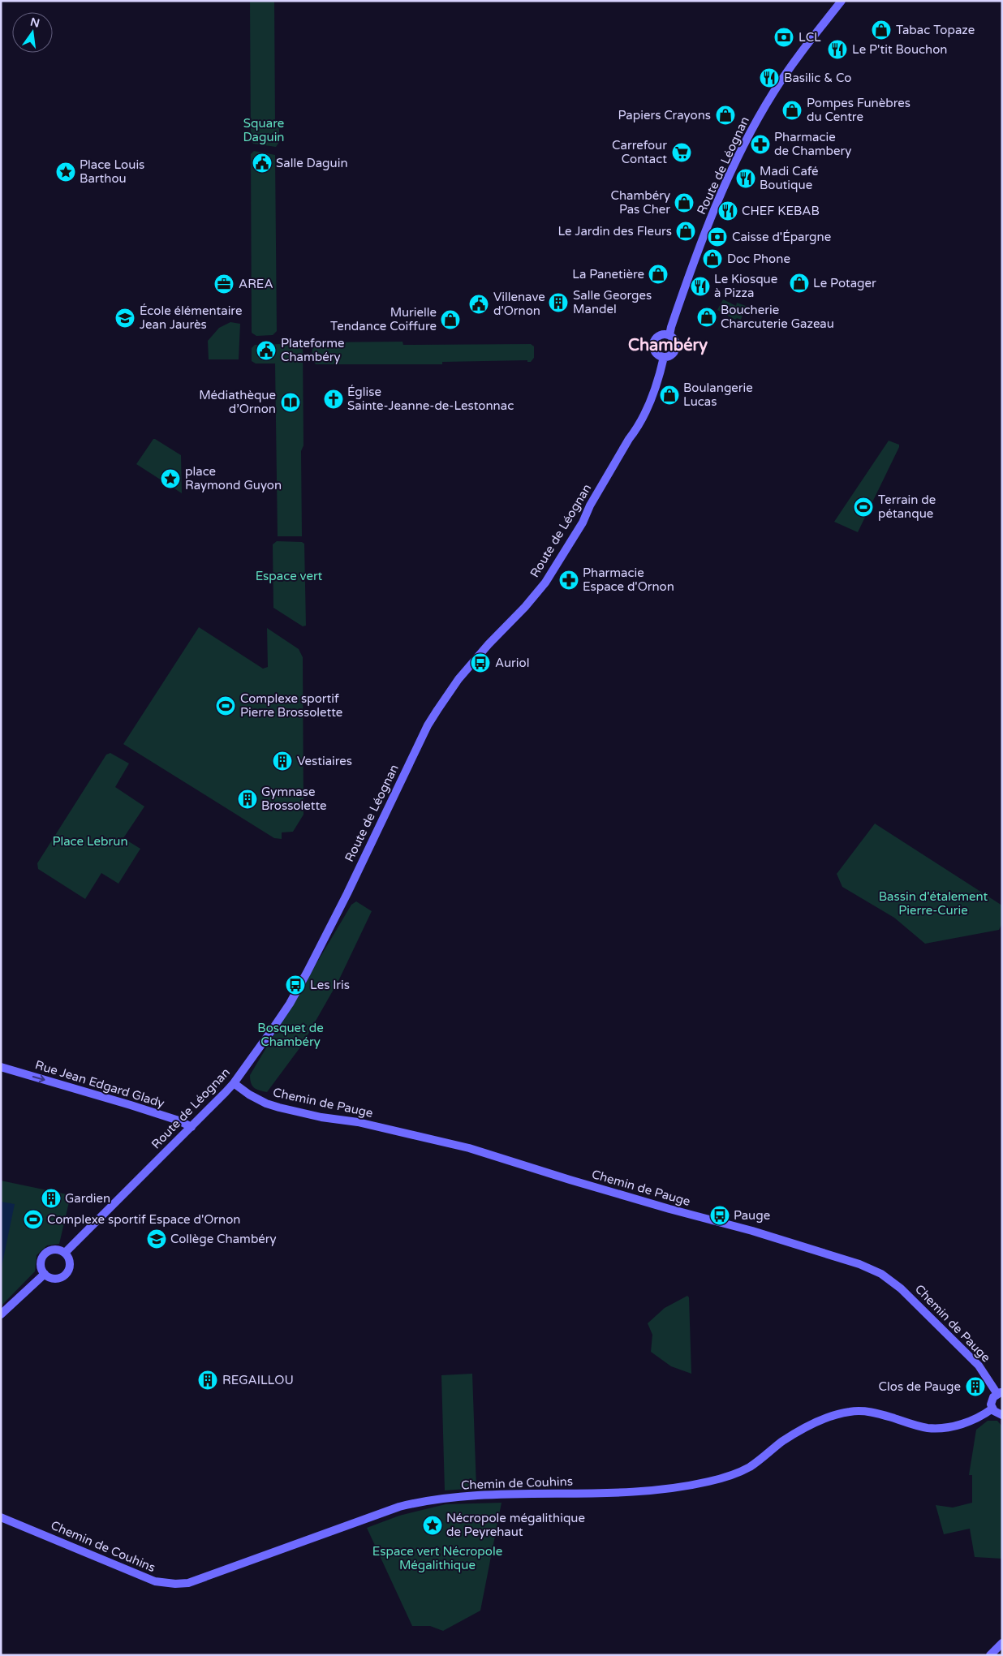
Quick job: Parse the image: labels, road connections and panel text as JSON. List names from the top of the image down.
{
  "streets": {
    "street": [
      "Route de Léognan",
      "Rue Jean Edgard Glady",
      "Chemin de Pauge",
      "Chemin de Couhins"
    ]
  },
  "crossings": [
    ["Route de Léognan", "Rue Jean Edgard Glady"],
    ["Route de Léognan", "Chemin de Pauge"]
  ],
  "one_way": ["Rue Jean Edgard Glady"],
  "districts": ["Chambéry"],
  "parks": [
    "Square Daguin",
    "Espace vert",
    "Place Lebrun",
    "Bassin d'étalement Pierre-Curie",
    "Bosquet de Chambéry",
    "Espace vert Nécropole Mégalithique"
  ],
  "places": {
    "shop": [
      "Tabac Topaze",
      "Pompes Funèbres du Centre",
      "Papiers Crayons",
      "Chambéry Pas Cher",
      "Le Jardin des Fleurs",
      "Doc Phone",
      "La Panetière",
      "Le Potager",
      "Boucherie Charcuterie Gazeau",
      "Murielle Tendance Coiffure",
      "Boulangerie Lucas"
    ],
    "bank": ["LCL", "Caisse d'Épargne"],
    "restaurant": [
      "Le P'tit Bouchon",
      "Basilic & Co",
      "Madi Café Boutique",
      "CHEF KEBAB",
      "Le Kiosque à Pizza"
    ],
    "pharmacy": ["Pharmacie de Chambery", "Pharmacie Espace d'Ornon"],
    "supermarket": ["Carrefour Contact"],
    "public building": ["Salle Daguin", "Villenave d'Ornon", "Plateforme Chambéry"],
    "place": ["Place Louis Barthou", "place Raymond Guyon", "Nécropole mégalithique de Peyrehaut"],
    "office": ["AREA"],
    "building": [
      "Salle Georges Mandel",
      "Vestiaires",
      "Gymnase Brossolette",
      "Gardien",
      "REGAILLOU",
      "Clos de Pauge"
    ],
    "school or university": ["École élémentaire Jean Jaurès", "Collège Chambéry"],
    "church": ["Église Sainte-Jeanne-de-Lestonnac"],
    "library": ["Médiathèque d’Ornon"],
    "sports": ["Terrain de pétanque", "Complexe sportif Pierre Brossolette", "Complexe sportif Espace d'Ornon"],
    "bus stop": ["Auriol", "Les Iris", "Pauge"]
  },
  "north": "top"
}
